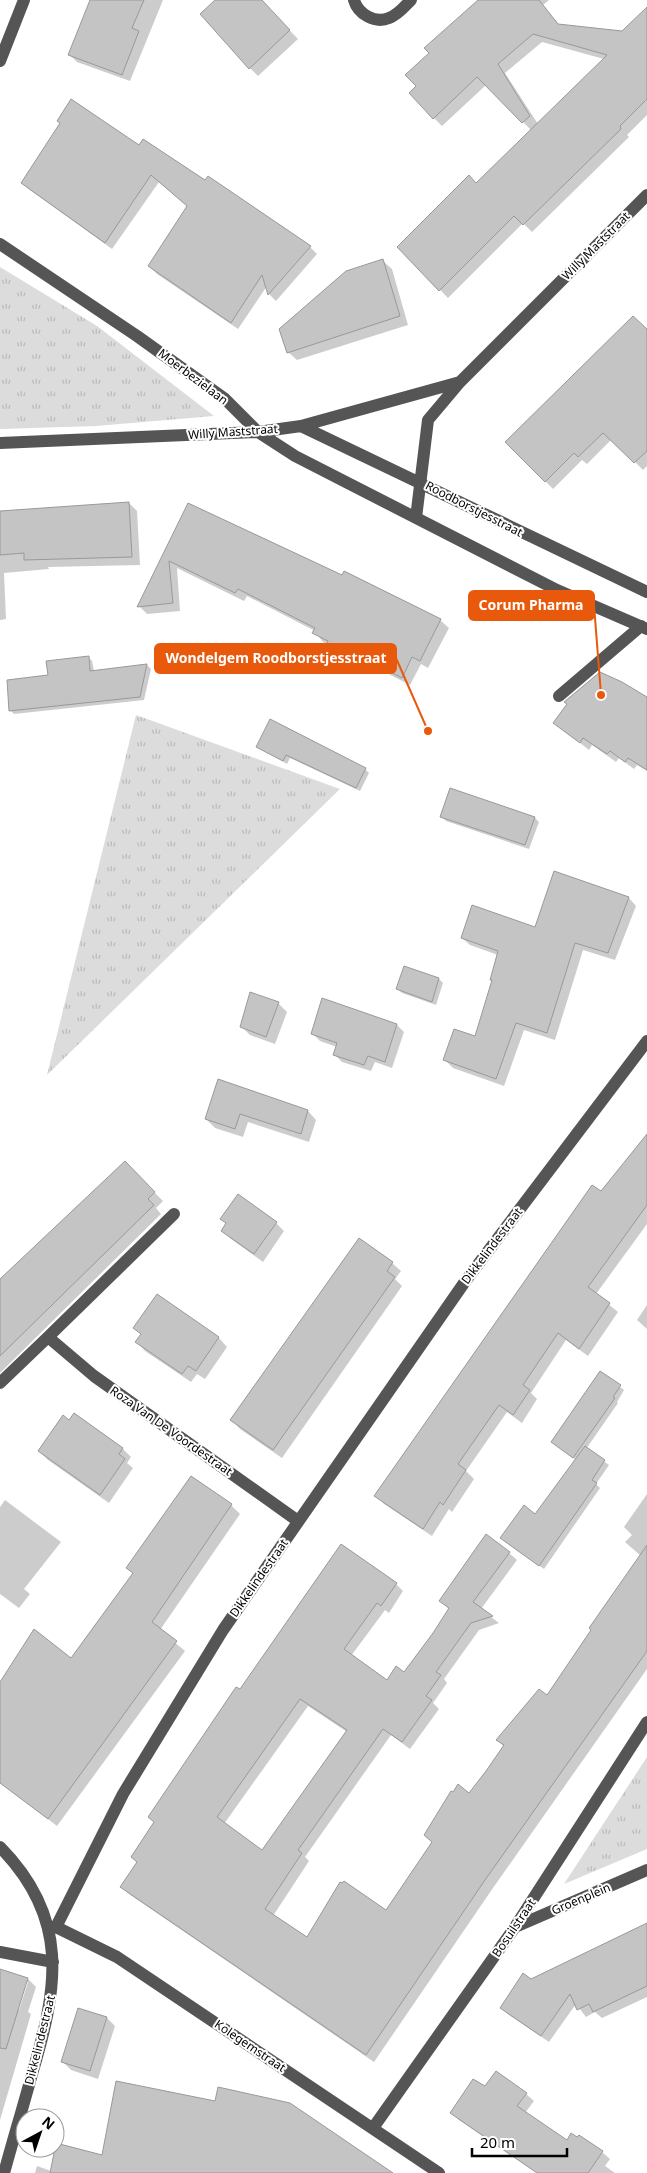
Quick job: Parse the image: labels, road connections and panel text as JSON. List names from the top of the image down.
{
  "streets": {
    "street": [
      "Willy Maststraat",
      "Moerbezielaan",
      "Roodborstjesstraat",
      "Dikkelindestraat",
      "Roza Van De Voordestraat",
      "Groenplein",
      "Bosuilstraat",
      "Kolegemstraat"
    ]
  },
  "crossings": [
    ["Willy Maststraat", "Moerbezielaan"],
    ["Willy Maststraat", "Roodborstjesstraat"],
    ["Dikkelindestraat", "Roza Van De Voordestraat"],
    ["Dikkelindestraat", "Kolegemstraat"],
    ["Groenplein", "Bosuilstraat"],
    ["Bosuilstraat", "Kolegemstraat"]
  ],
  "places": ["Corum Pharma", "Wondelgem Roodborstjesstraat"],
  "scale_bar": "20 m",
  "north": "top right"
}
